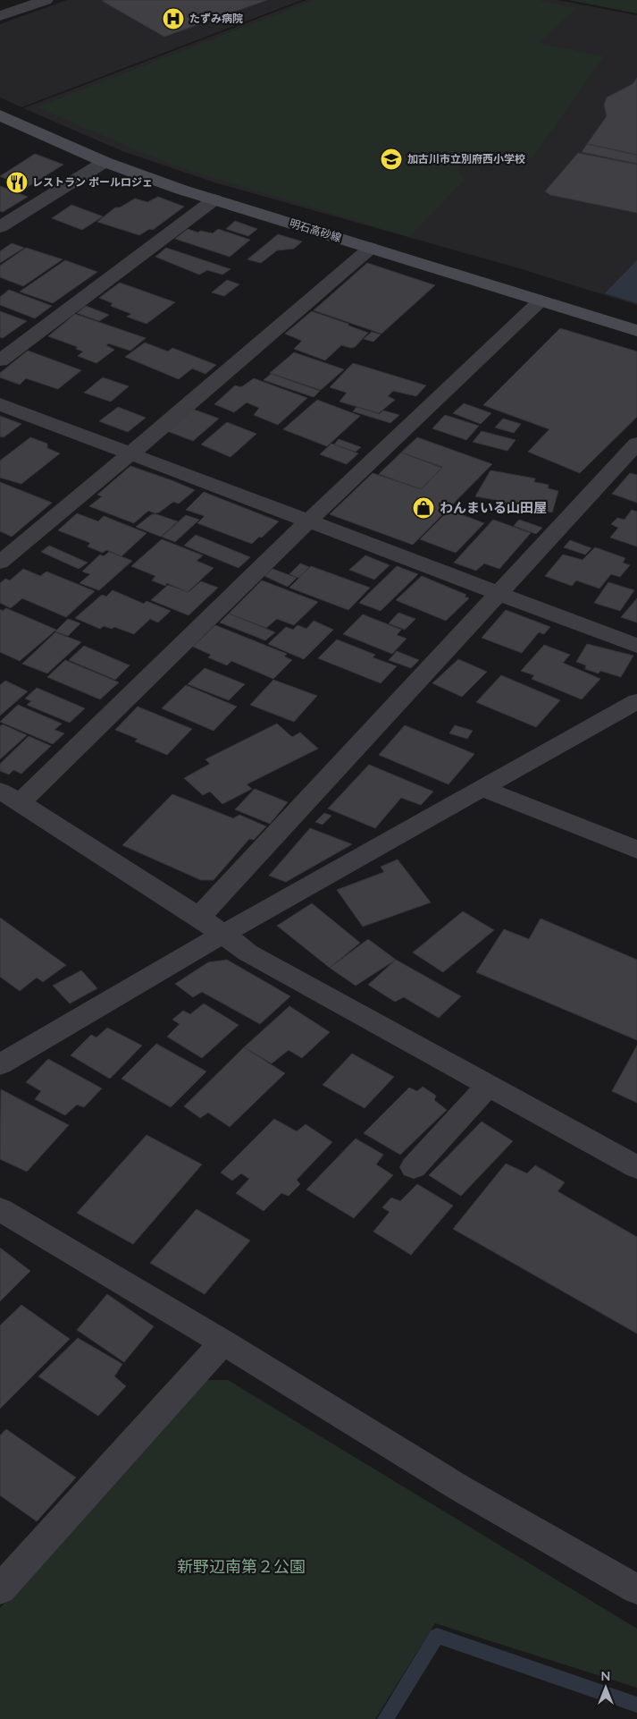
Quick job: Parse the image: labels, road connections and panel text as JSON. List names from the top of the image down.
{
  "streets": {
    "main road": ["明石高砂線"]
  },
  "parks": ["新野辺南第２公園"],
  "places": {
    "hospital": ["たずみ病院"],
    "school or university": ["加古川市立別府西小学校"],
    "restaurant": ["レストラン ポールロジェ"],
    "shop": ["わんまいる山田屋"]
  },
  "north": "top"
}
